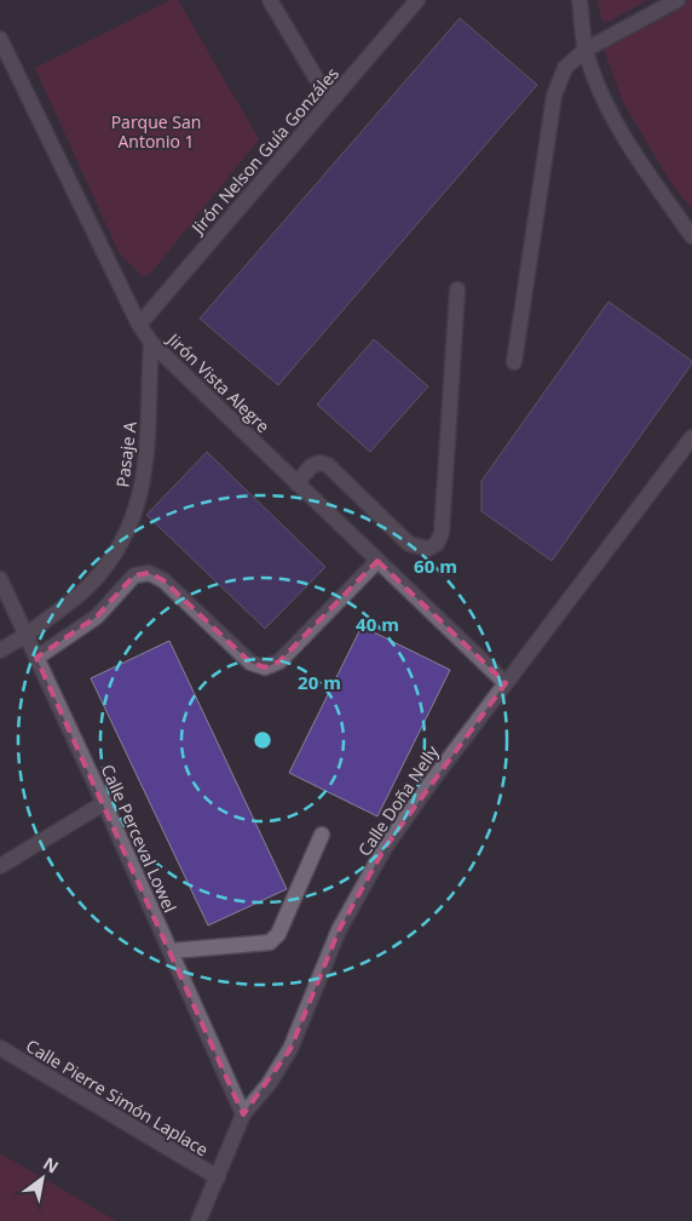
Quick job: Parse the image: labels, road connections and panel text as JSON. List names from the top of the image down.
{
  "streets": {
    "street": [
      "Jirón Nelson Guía Gonzáles",
      "Jirón Vista Alegre",
      "Pasaje A",
      "Calle Doña Nelly",
      "Calle Perceval Lowel",
      "Calle Pierre Simón Laplace"
    ]
  },
  "crossings": [
    ["Jirón Nelson Guía Gonzáles", "Jirón Vista Alegre"],
    ["Jirón Vista Alegre", "Pasaje A"],
    ["Jirón Vista Alegre", "Calle Doña Nelly"],
    ["Pasaje A", "Calle Perceval Lowel"],
    ["Calle Doña Nelly", "Calle Perceval Lowel"],
    ["Calle Doña Nelly", "Calle Pierre Simón Laplace"]
  ],
  "parks": ["Parque San Antonio 1"],
  "north": "top right",
  "rings": ["60 m", "40 m", "20 m"]
}
